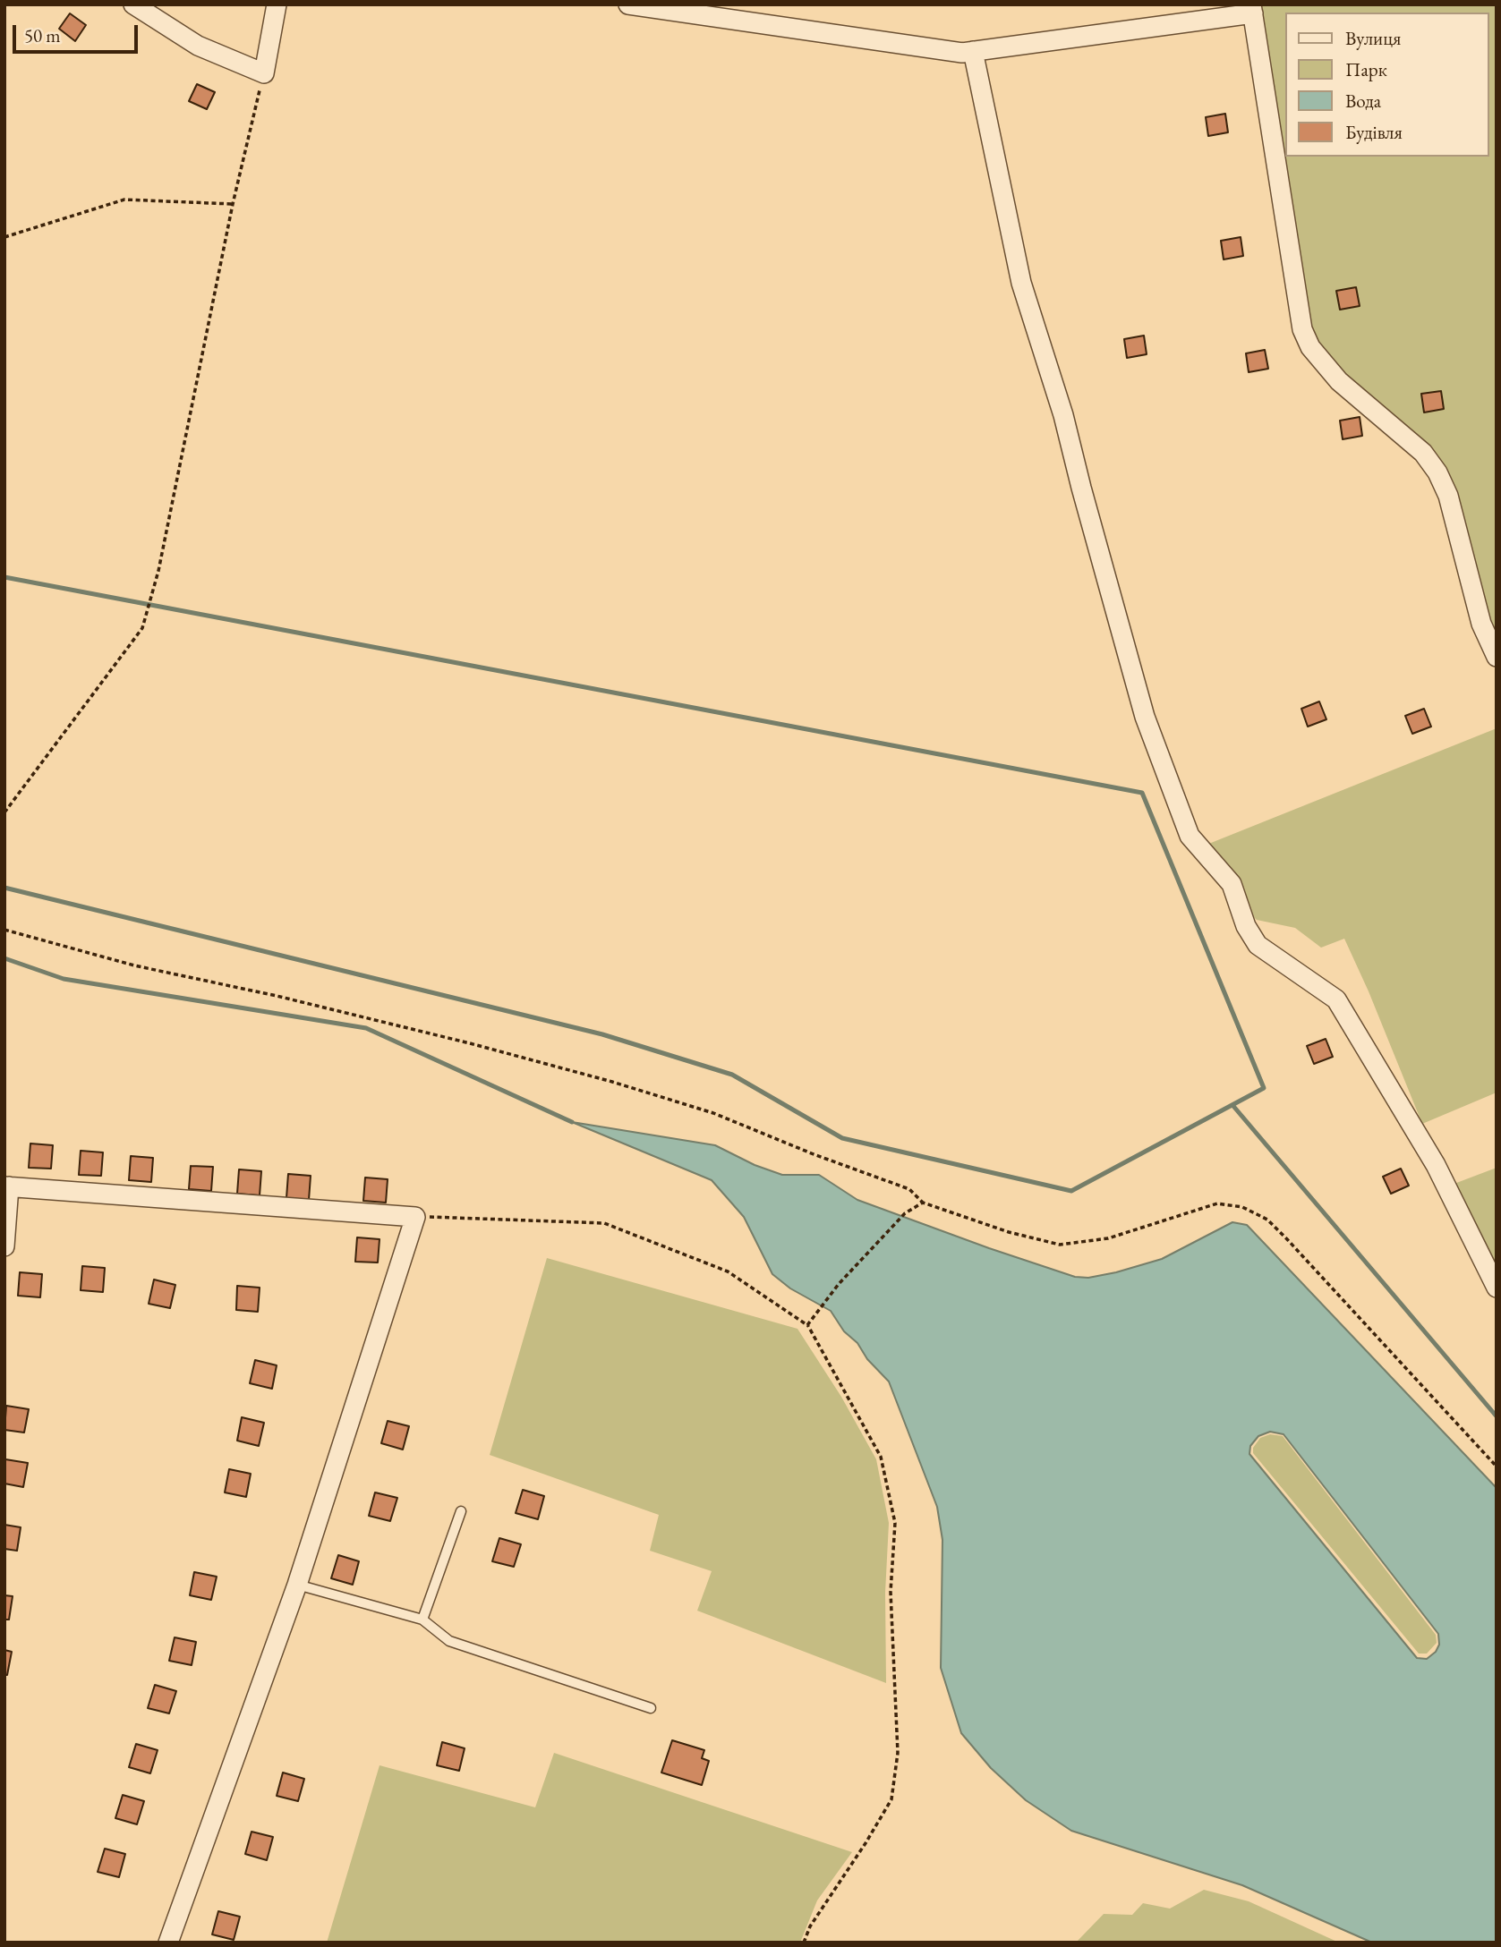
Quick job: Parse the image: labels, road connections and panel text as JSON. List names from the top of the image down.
{
  "legend": [
    "Вулиця",
    "Парк",
    "Вода",
    "Будівля"
  ],
  "scale_bar": "50 m"
}
